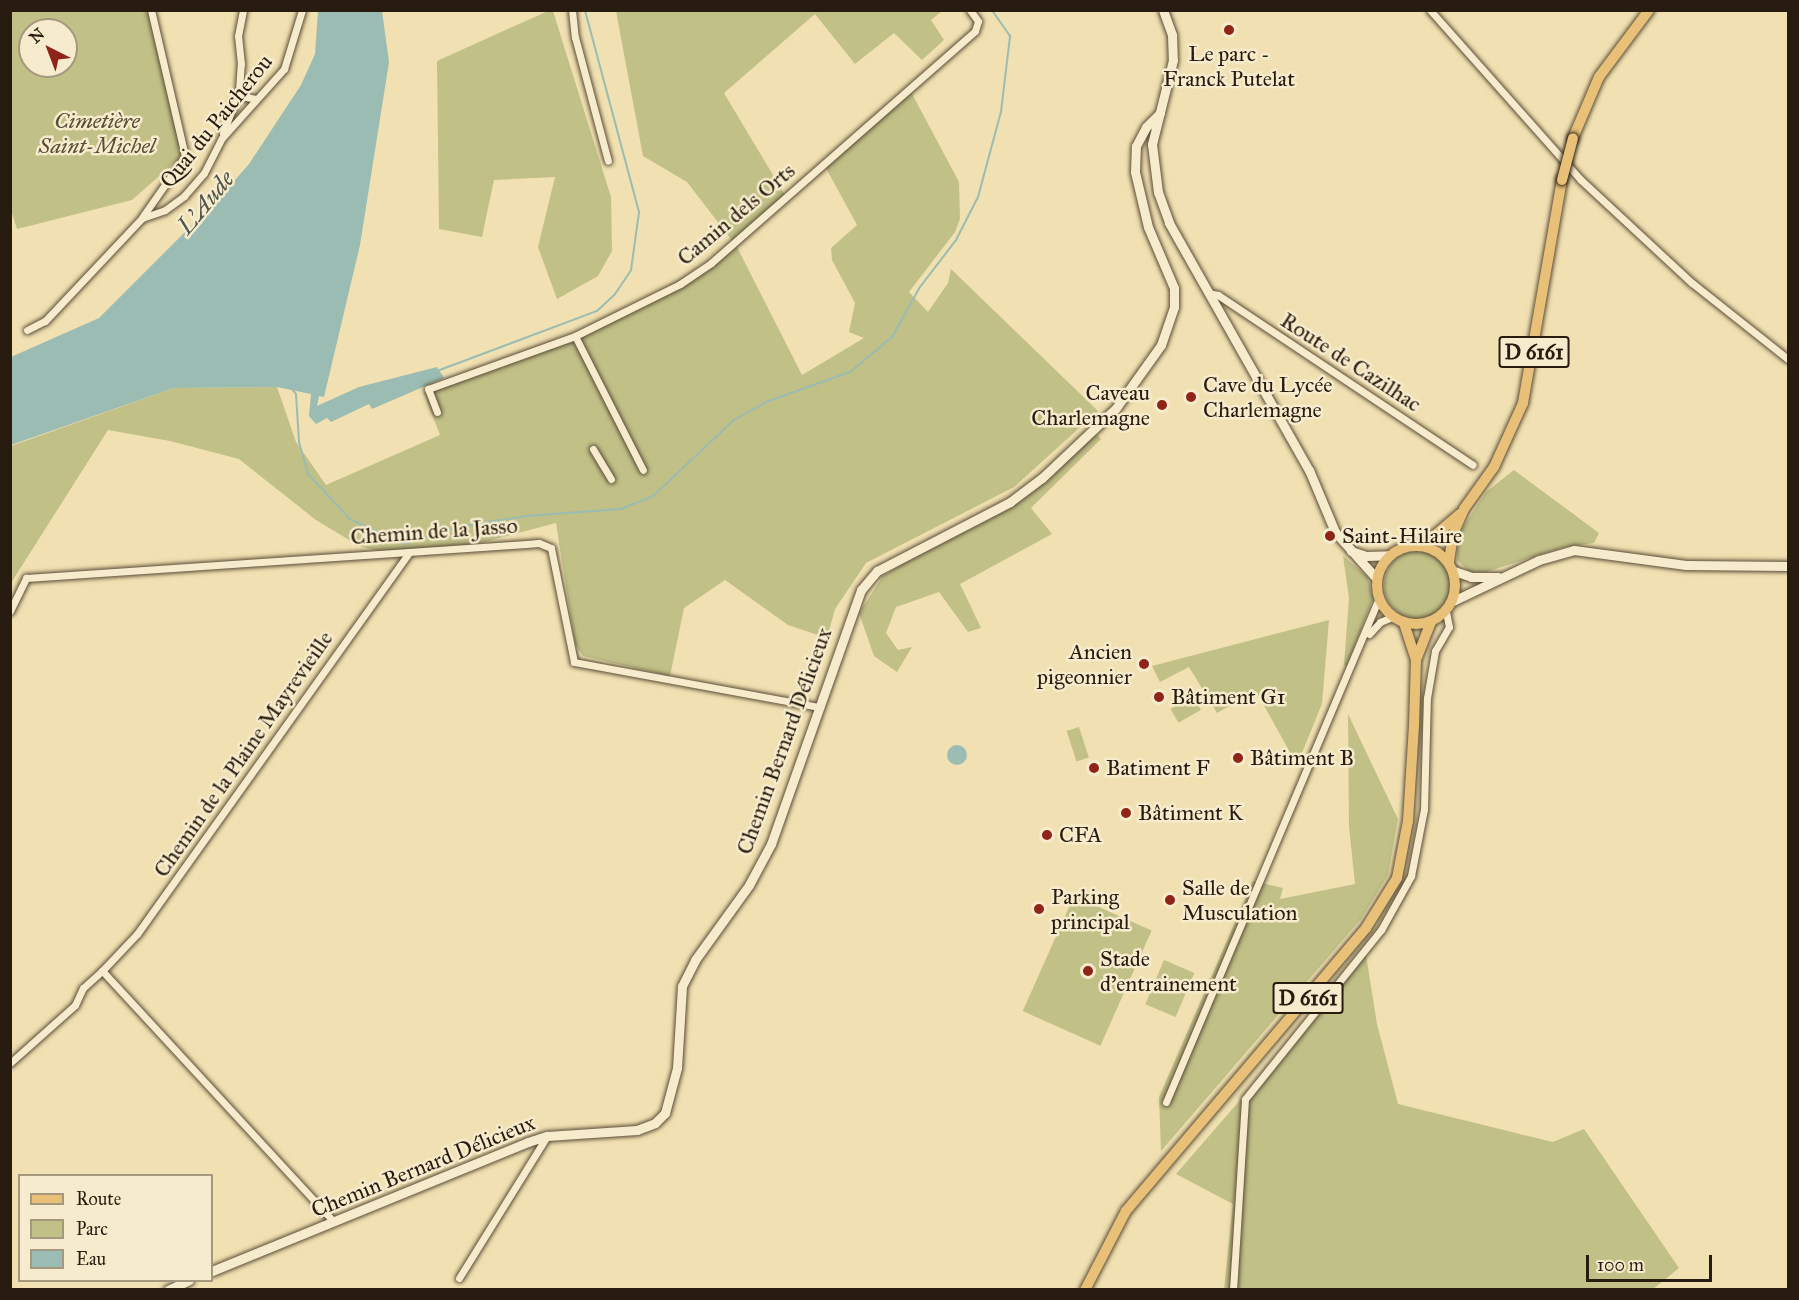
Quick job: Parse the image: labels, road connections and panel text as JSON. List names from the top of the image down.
{
  "streets": {
    "main road": ["D 6161"],
    "street": [
      "Quai du Paicherou",
      "Camin dels Orts",
      "Route de Cazilhac",
      "Chemin de la Jasso",
      "Chemin Bernard Délicieux",
      "Chemin de la Plaine Mayrevieille"
    ]
  },
  "crossings": [
    ["Chemin de la Jasso", "Chemin Bernard Délicieux"],
    ["Chemin de la Jasso", "Chemin de la Plaine Mayrevieille"]
  ],
  "water": ["L'Aude"],
  "parks": ["Cimetière Saint-Michel"],
  "places": [
    "Le parc - Franck Putelat",
    "Cave du Lycée Charlemagne",
    "Caveau Charlemagne",
    "Saint-Hilaire",
    "Ancien pigeonnier",
    "Bâtiment G1",
    "Bâtiment B",
    "Batiment F",
    "Bâtiment K",
    "CFA",
    "Salle de Musculation",
    "Parking principal",
    "Stade d'entrainement"
  ],
  "legend": ["Route", "Parc", "Eau"],
  "scale_bar": "100 m",
  "north": "top left"
}
